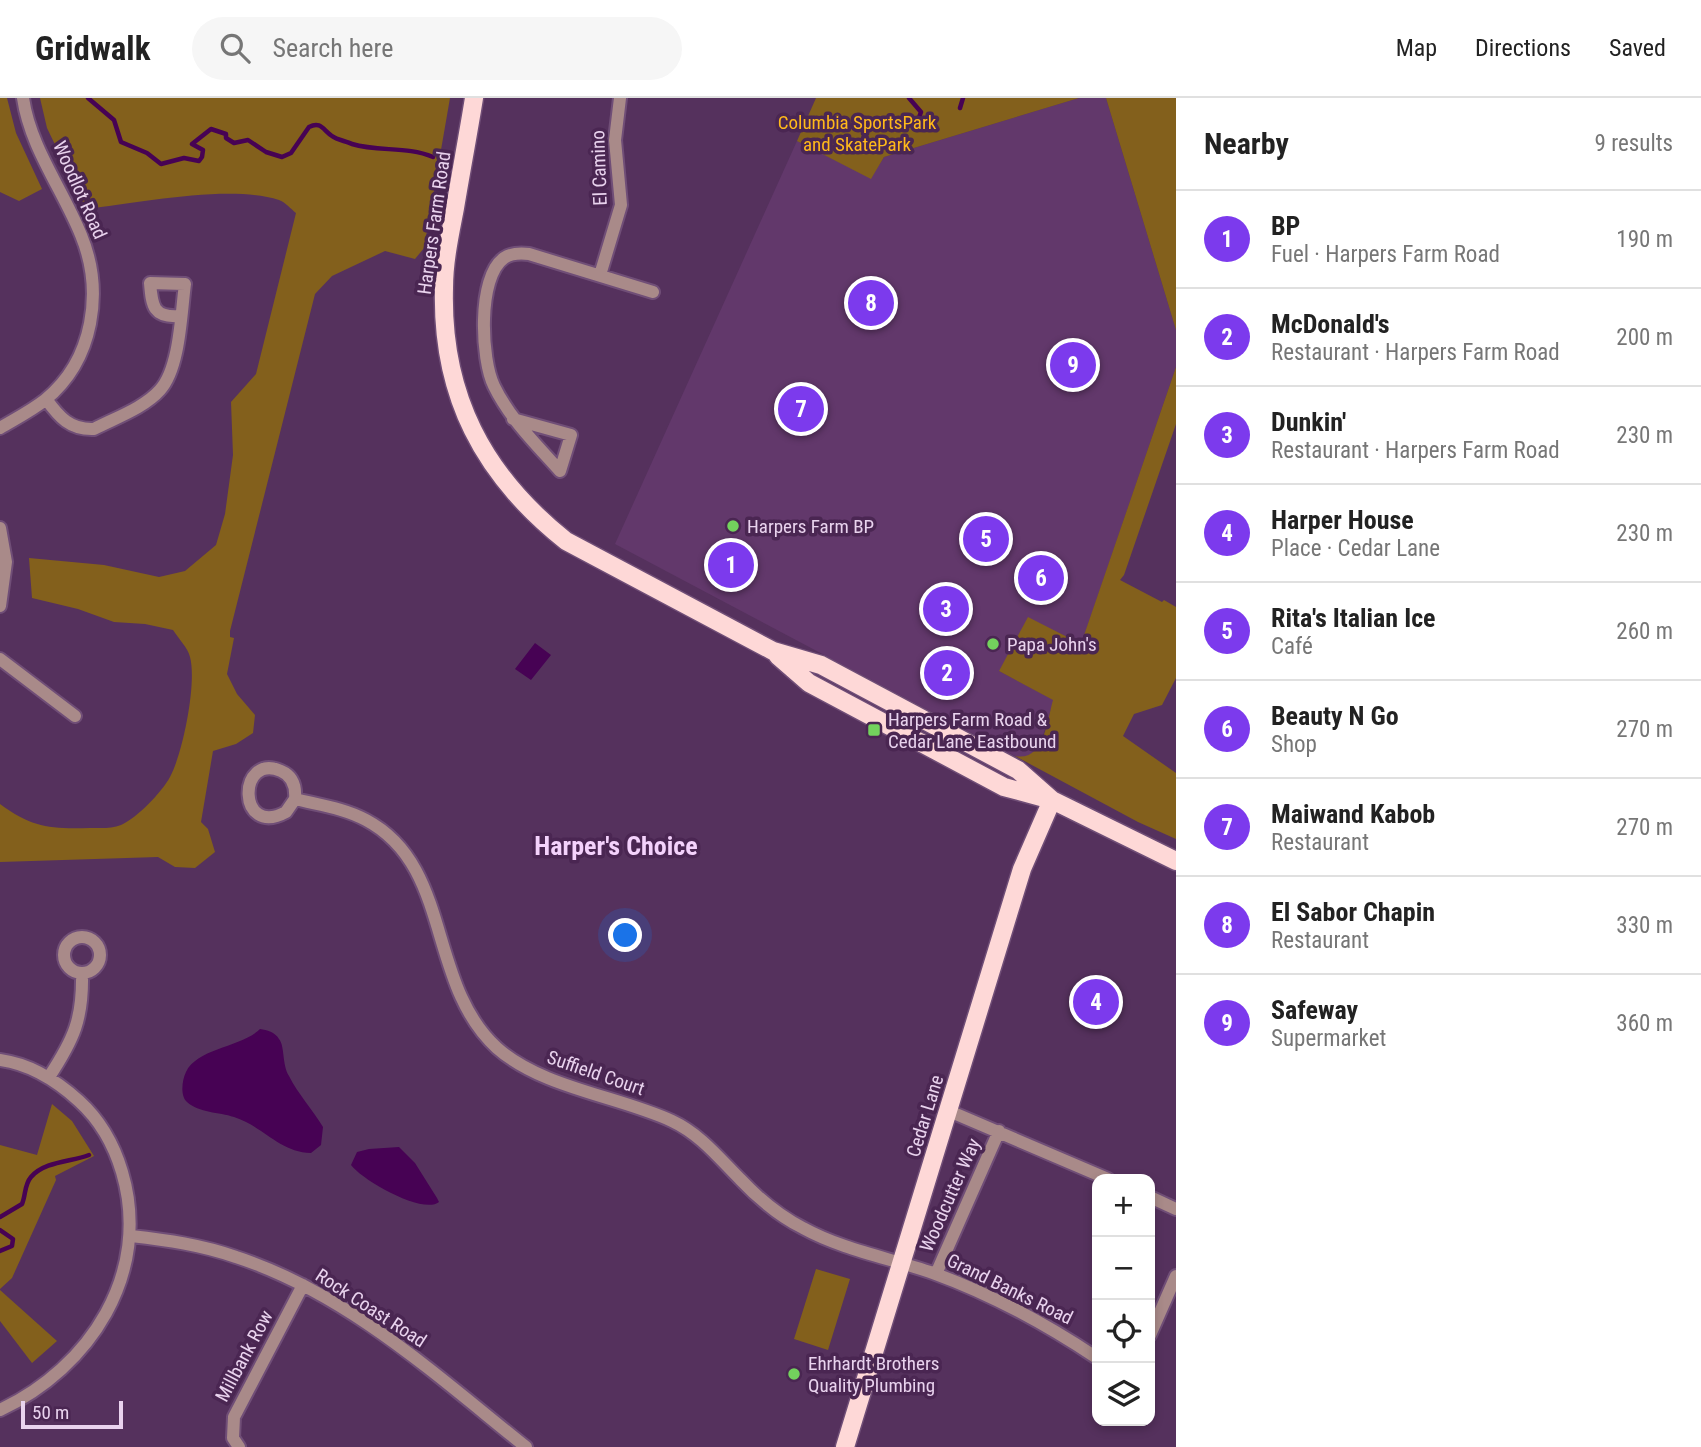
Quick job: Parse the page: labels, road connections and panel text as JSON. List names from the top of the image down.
{
  "streets": {
    "main road": ["Harpers Farm Road", "Cedar Lane"],
    "street": [
      "El Camino",
      "Woodlot Road",
      "Suffield Court",
      "Woodcutter Way",
      "Grand Banks Road",
      "Rock Coast Road",
      "Millbank Row"
    ]
  },
  "crossings": [
    ["Harpers Farm Road", "Cedar Lane"],
    ["Suffield Court", "Cedar Lane"],
    ["Suffield Court", "Grand Banks Road"],
    ["Cedar Lane", "Grand Banks Road"],
    ["Woodcutter Way", "Grand Banks Road"],
    ["Rock Coast Road", "Millbank Row"]
  ],
  "districts": ["Harper's Choice"],
  "parks": ["Columbia SportsPark and SkatePark"],
  "places": {
    "other": ["Harpers Farm BP", "Papa John's", "Ehrhardt Brothers Quality Plumbing"],
    "transit": ["Harpers Farm Road & Cedar Lane Eastbound"]
  },
  "scale_bar": "50 m",
  "page": {
    "header": "Gridwalk",
    "search": "Search here",
    "nav": ["Map", "Directions", "Saved"],
    "heading": ["Nearby", "9 results"],
    "list": [
      {
        "mark": "1",
        "name": "BP",
        "note": "Fuel · Harpers Farm Road",
        "value": "190 m"
      },
      {
        "mark": "2",
        "name": "McDonald's",
        "note": "Restaurant · Harpers Farm Road",
        "value": "200 m"
      },
      {
        "mark": "3",
        "name": "Dunkin'",
        "note": "Restaurant · Harpers Farm Road",
        "value": "230 m"
      },
      {
        "mark": "4",
        "name": "Harper House",
        "note": "Place · Cedar Lane",
        "value": "230 m"
      },
      {
        "mark": "5",
        "name": "Rita's Italian Ice",
        "note": "Café",
        "value": "260 m"
      },
      {
        "mark": "6",
        "name": "Beauty N Go",
        "note": "Shop",
        "value": "270 m"
      },
      {
        "mark": "7",
        "name": "Maiwand Kabob",
        "note": "Restaurant",
        "value": "270 m"
      },
      {
        "mark": "8",
        "name": "El Sabor Chapin",
        "note": "Restaurant",
        "value": "330 m"
      },
      {
        "mark": "9",
        "name": "Safeway",
        "note": "Supermarket",
        "value": "360 m"
      }
    ],
    "pins": [
      "8",
      "9",
      "7",
      "5",
      "1",
      "6",
      "3",
      "2",
      "4"
    ],
    "map_buttons": ["+", "−"],
    "scale": "50 m"
  }
}
